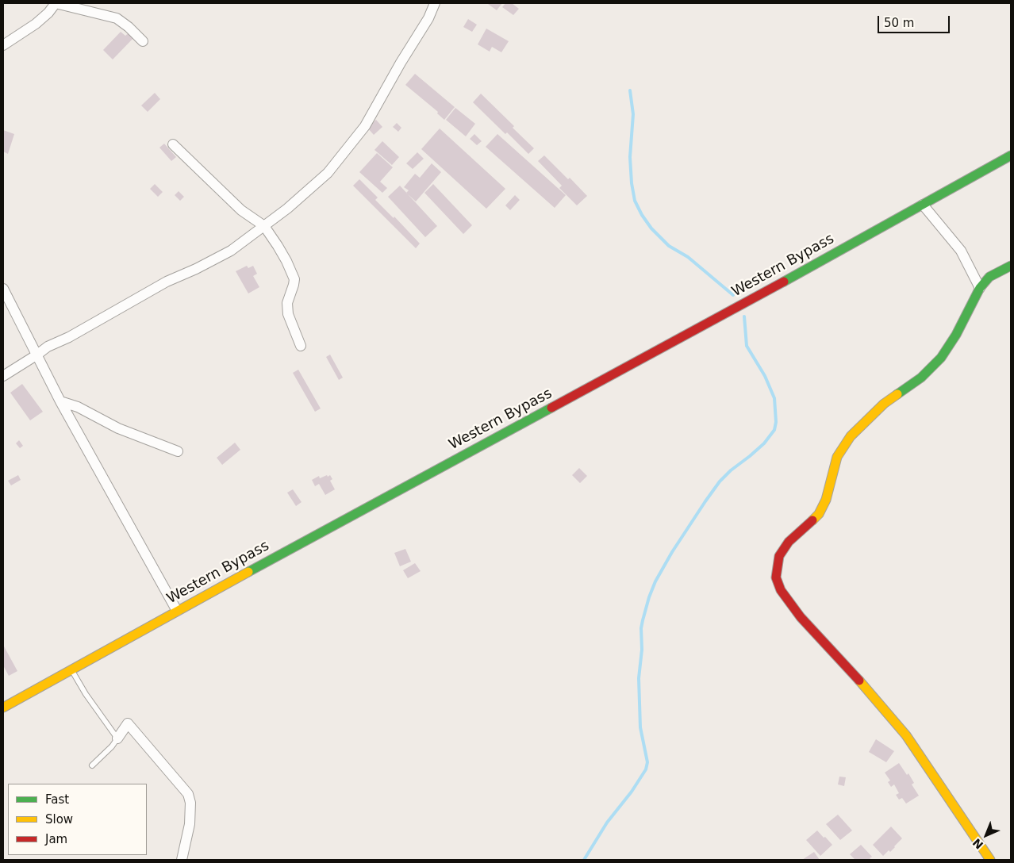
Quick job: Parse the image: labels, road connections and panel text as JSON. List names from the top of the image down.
{
  "streets": {
    "main road": ["Western Bypass"]
  },
  "legend": ["Fast", "Slow", "Jam"],
  "scale_bar": "50 m",
  "north": "bottom left"
}
